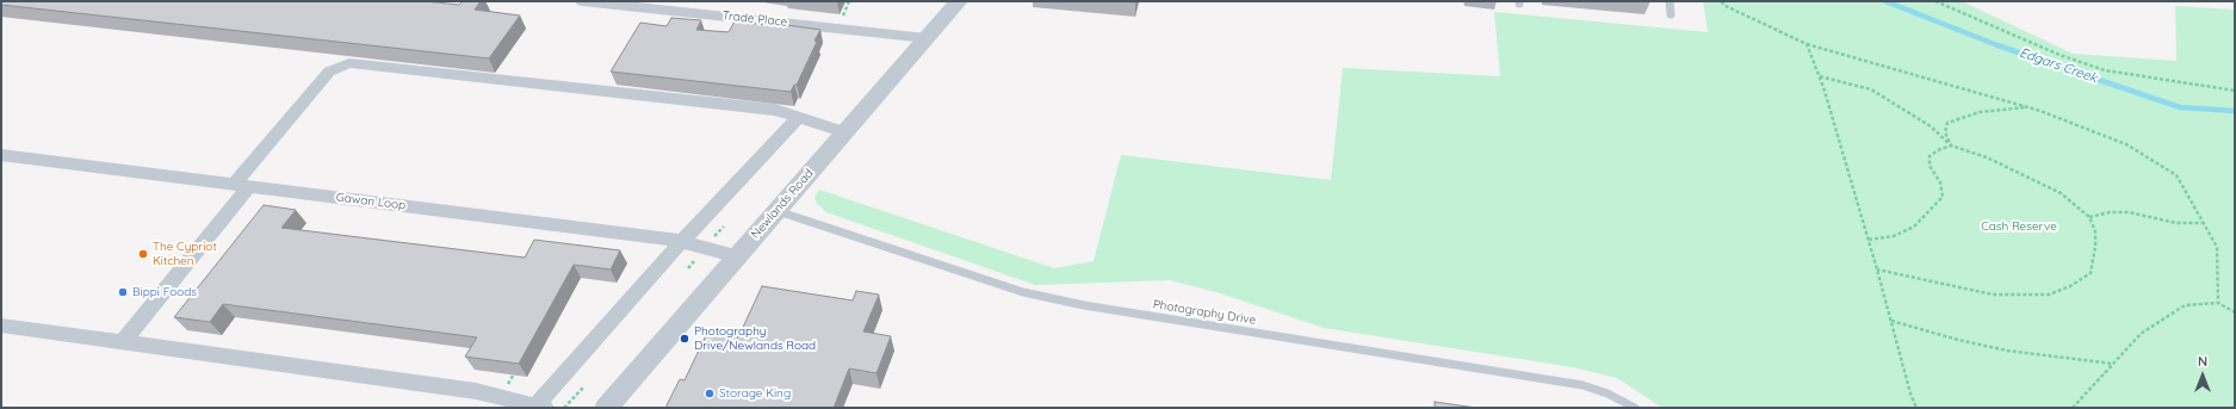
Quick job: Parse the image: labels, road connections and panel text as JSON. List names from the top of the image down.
{
  "streets": {
    "street": ["Trade Place", "Gawan Loop", "Newlands Road"],
    "lane": ["Photography Drive"]
  },
  "crossings": [
    ["Trade Place", "Newlands Road"],
    ["Gawan Loop", "Newlands Road"],
    ["Newlands Road", "Photography Drive"]
  ],
  "water": ["Edgars Creek"],
  "parks": ["Cash Reserve"],
  "places": [
    "The Cypriot Kitchen",
    "Bippi Foods",
    "Photography Drive/Newlands Road",
    "Storage King"
  ],
  "north": "top"
}
